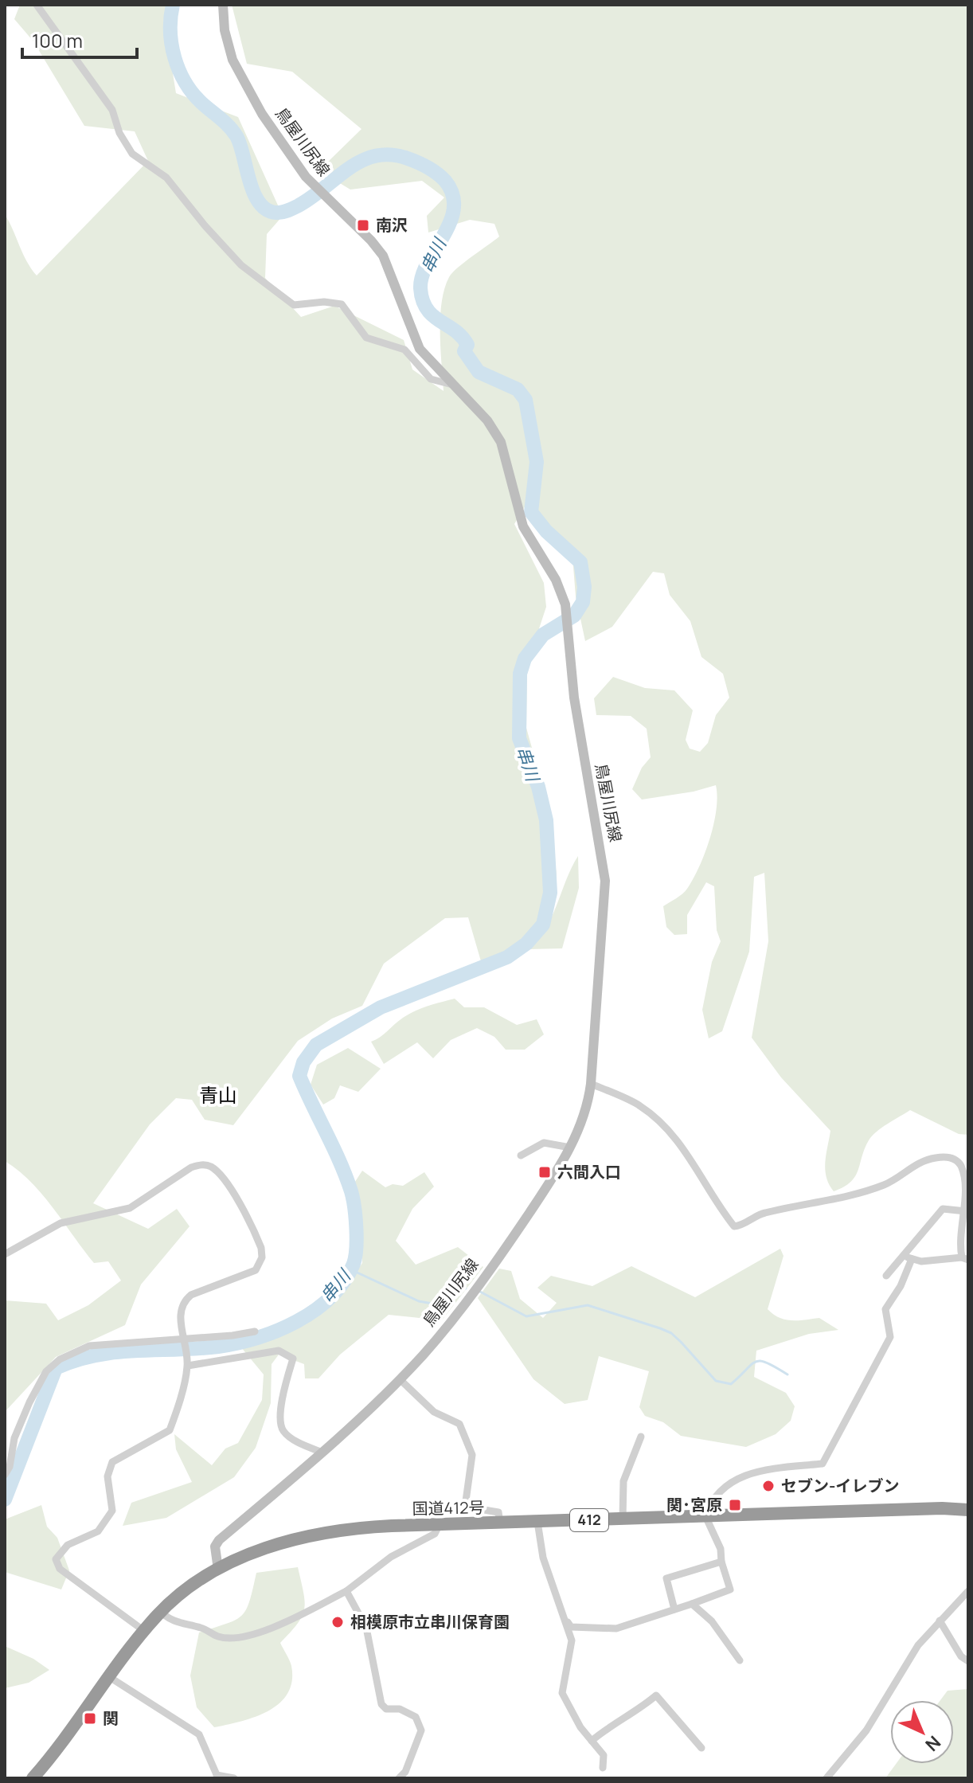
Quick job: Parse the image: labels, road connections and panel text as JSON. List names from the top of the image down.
{
  "streets": {
    "highway": ["国道412号", "412"],
    "main road": ["鳥屋川尻線"]
  },
  "crossings": [
    ["鳥屋川尻線", "国道412号"]
  ],
  "districts": ["青山"],
  "water": ["串川"],
  "places": {
    "transit": [
      "南沢",
      "六間入口",
      "関･宮原",
      "関"
    ],
    "other": ["セブン-イレブン", "相模原市立串川保育園"]
  },
  "scale_bar": "100 m",
  "north": "bottom right"
}
